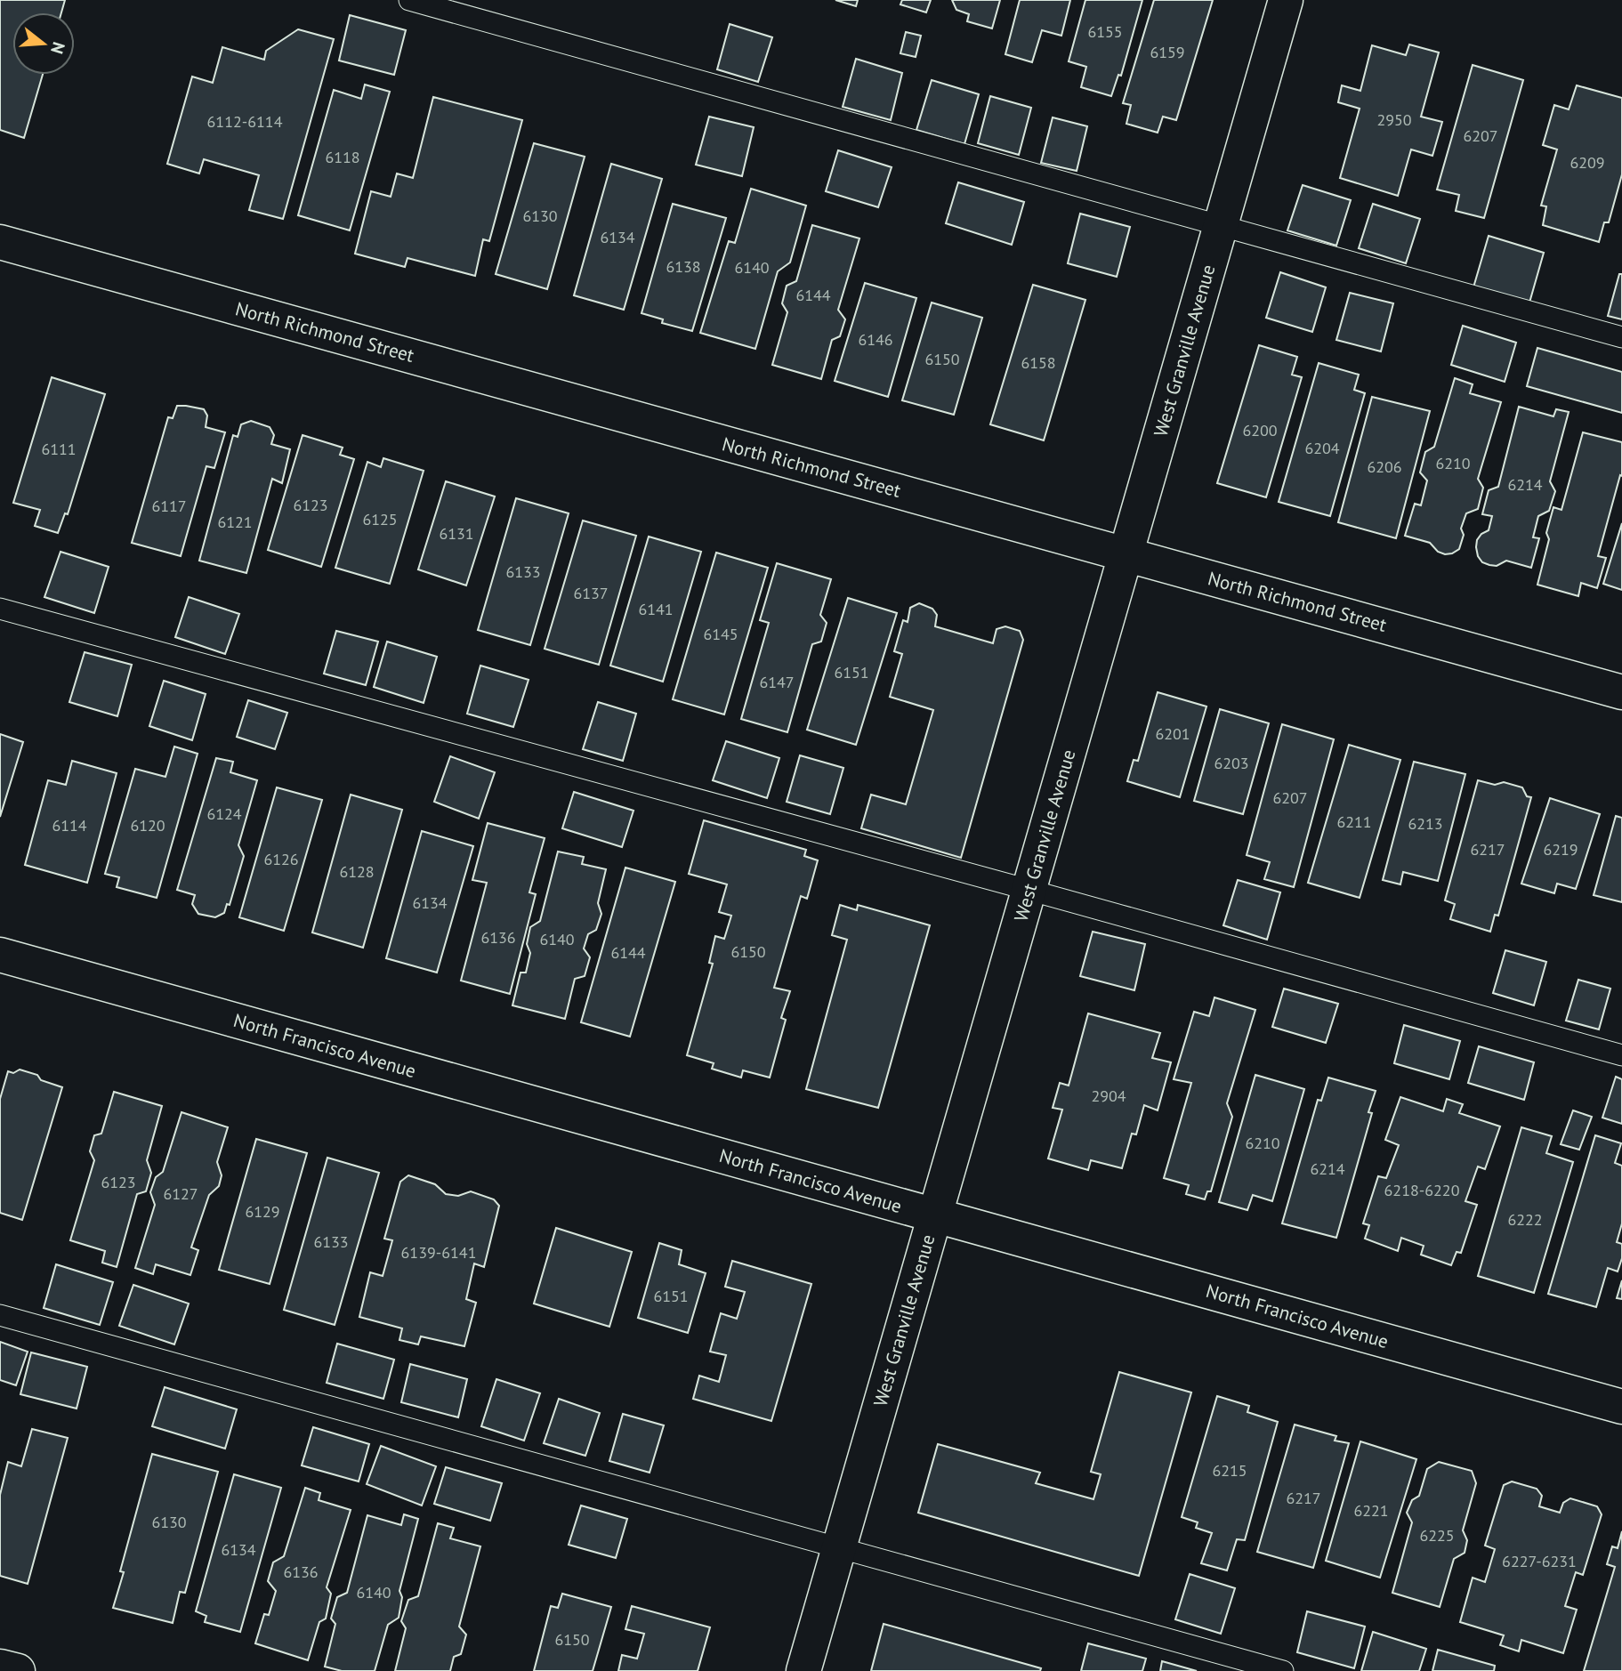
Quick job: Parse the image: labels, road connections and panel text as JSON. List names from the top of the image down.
{
  "streets": {
    "street": ["North Richmond Street", "West Granville Avenue", "North Francisco Avenue"]
  },
  "crossings": [
    ["North Richmond Street", "West Granville Avenue"],
    ["West Granville Avenue", "North Francisco Avenue"]
  ],
  "house_numbers": [
    "6155",
    "6159",
    "2950",
    "6112-6114",
    "6207",
    "6118",
    "6209",
    "6130",
    "6134",
    "6138",
    "6140",
    "6144",
    "6146",
    "6150",
    "6158",
    "6200",
    "6204",
    "6111",
    "6210",
    "6206",
    "6214",
    "6123",
    "6117",
    "6125",
    "6121",
    "6131",
    "6133",
    "6137",
    "6141",
    "6145",
    "6151",
    "6147",
    "6201",
    "6203",
    "6207",
    "6124",
    "6211",
    "6213",
    "6114",
    "6120",
    "6217",
    "6219",
    "6126",
    "6128",
    "6134",
    "6136",
    "6140",
    "6150",
    "6144",
    "2904",
    "6210",
    "6214",
    "6123",
    "6218-6220",
    "6127",
    "6129",
    "6222",
    "6133",
    "6139-6141",
    "6151",
    "6215",
    "6217",
    "6221",
    "6130",
    "6225",
    "6134",
    "6227-6231",
    "6136",
    "6140",
    "6150"
  ],
  "north": "right"
}
